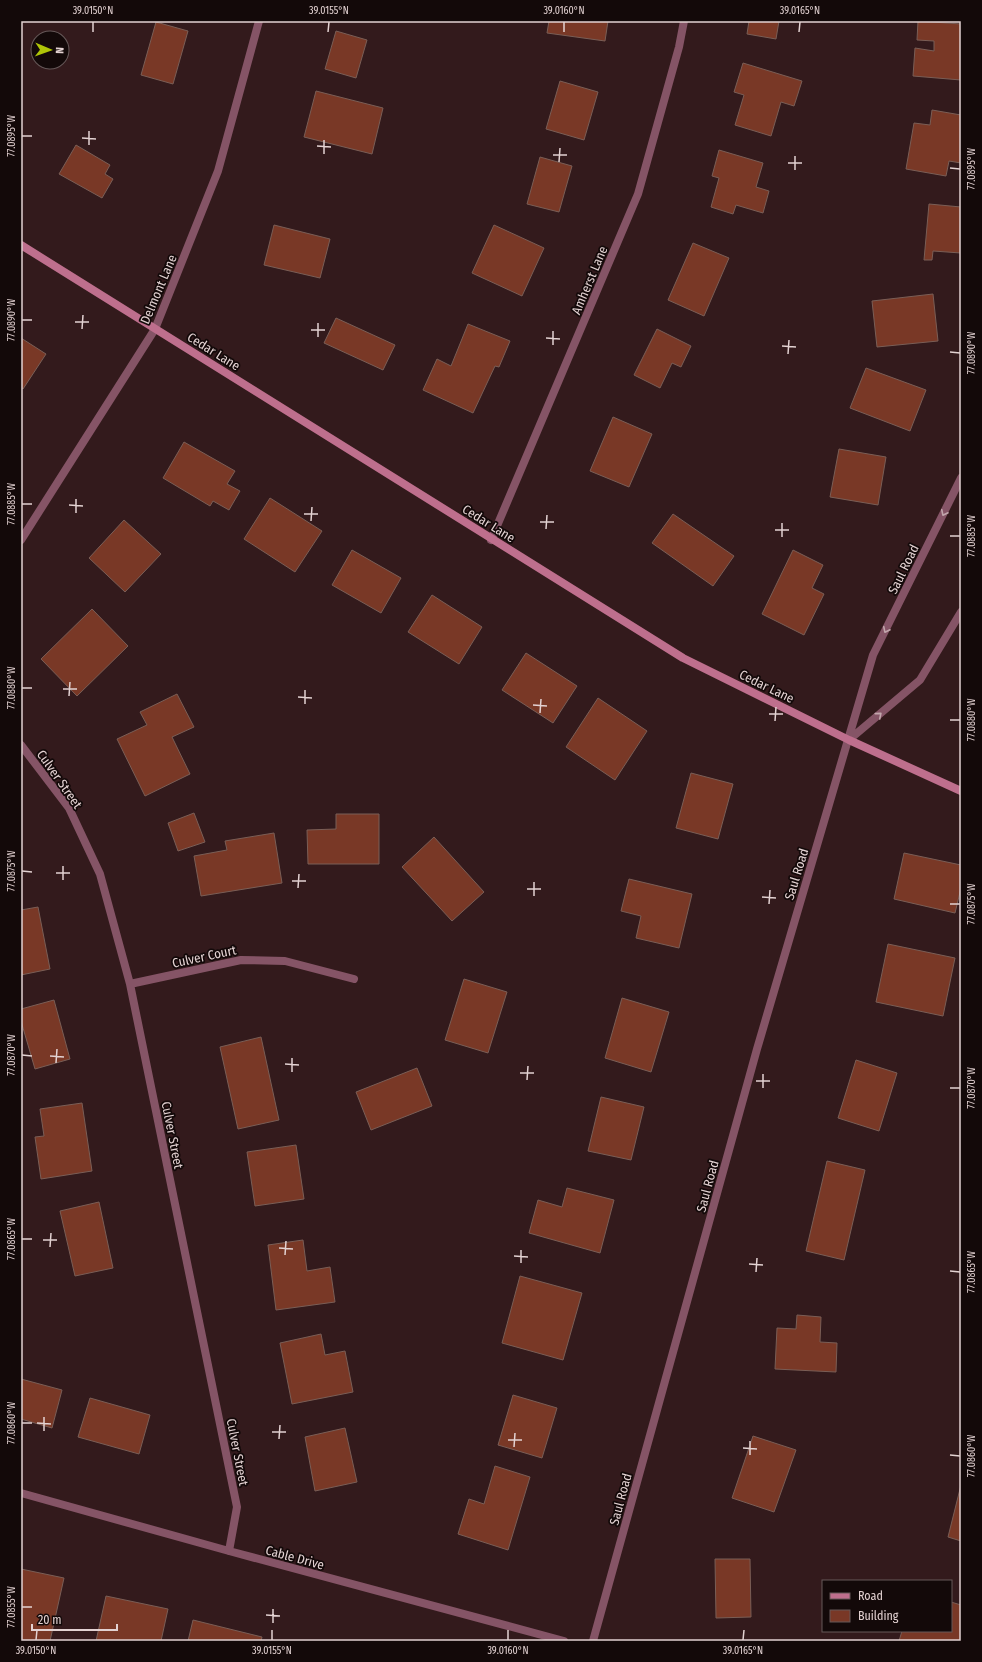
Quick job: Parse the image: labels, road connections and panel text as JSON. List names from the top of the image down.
{
  "streets": {
    "street": [
      "Amherst Lane",
      "Delmont Lane",
      "Cedar Lane",
      "Saul Road",
      "Culver Street",
      "Culver Court",
      "Cable Drive"
    ]
  },
  "crossings": [
    ["Amherst Lane", "Cedar Lane"],
    ["Delmont Lane", "Cedar Lane"],
    ["Cedar Lane", "Saul Road"],
    ["Culver Street", "Culver Court"],
    ["Culver Street", "Cable Drive"]
  ],
  "legend": ["Road", "Building"],
  "scale_bar": "20 m",
  "north": "right",
  "coordinates": [
    "39.0150°N",
    "39.0155°N",
    "39.0160°N",
    "39.0165°N",
    "77.0895°W",
    "77.0890°W",
    "77.0885°W",
    "77.0880°W",
    "77.0875°W",
    "77.0870°W",
    "77.0865°W",
    "77.0860°W",
    "77.0855°W"
  ]
}
